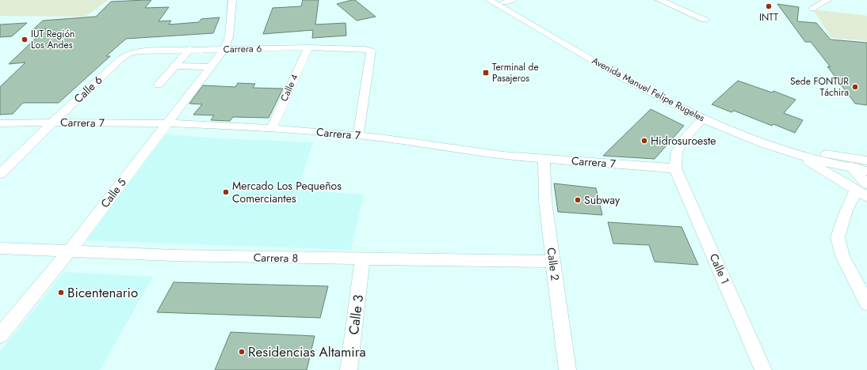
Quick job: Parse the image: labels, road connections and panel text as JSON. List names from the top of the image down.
{
  "streets": {
    "street": [
      "Carrera 6",
      "Calle 4",
      "Calle 6",
      "Avenida Manuel Felipe Rugeles",
      "Carrera 7",
      "Calle 5",
      "Carrera 8",
      "Calle 2",
      "Calle 1",
      "Calle 3"
    ]
  },
  "crossings": [
    ["Carrera 6", "Calle 4"],
    ["Carrera 6", "Calle 6"],
    ["Carrera 6", "Carrera 7"],
    ["Carrera 6", "Calle 5"],
    ["Calle 4", "Carrera 7"],
    ["Calle 6", "Carrera 7"],
    ["Carrera 7", "Calle 5"],
    ["Carrera 7", "Calle 2"],
    ["Carrera 7", "Calle 1"],
    ["Calle 5", "Carrera 8"],
    ["Carrera 8", "Calle 2"],
    ["Carrera 8", "Calle 3"]
  ],
  "places": {
    "other": [
      "INTT",
      "IUT Región Los Andes",
      "Sede FONTUR Táchira",
      "Hidrosuroeste",
      "Mercado Los Pequeños Comerciantes",
      "Subway",
      "Bicentenario",
      "Residencias Altamira"
    ],
    "transit": ["Terminal de Pasajeros"]
  }
}
